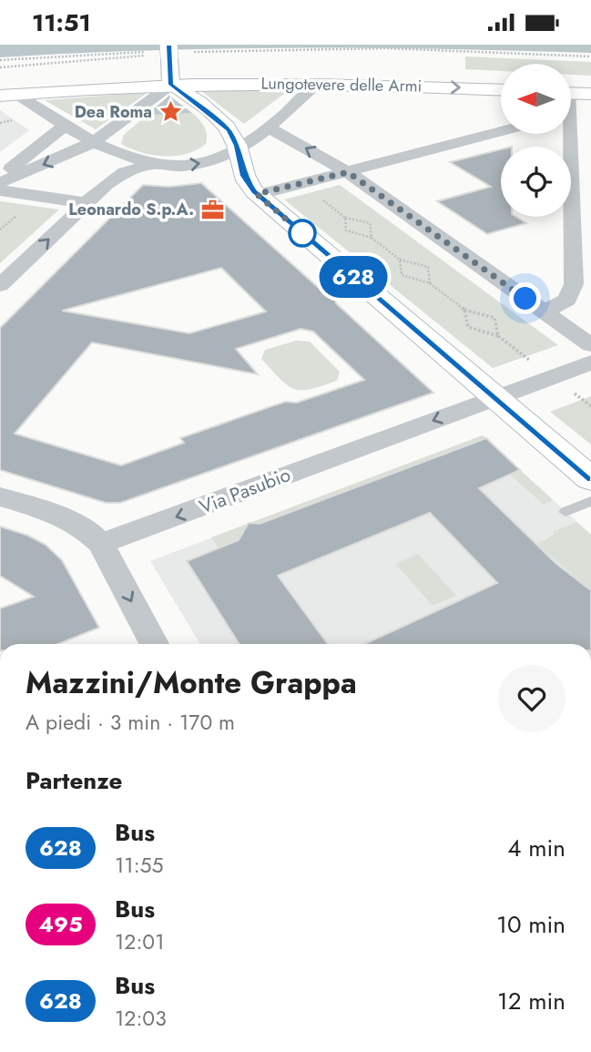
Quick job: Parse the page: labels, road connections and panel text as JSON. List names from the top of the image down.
{
  "streets": {
    "main road": ["Lungotevere delle Armi"],
    "street": ["Via Pasubio"]
  },
  "one_way": ["Lungotevere delle Armi", "Via Pasubio"],
  "places": {
    "place": ["Dea Roma"],
    "office": ["Leonardo S.p.A."]
  },
  "lines": ["bus line 628"],
  "north": "left",
  "page": {
    "status": "11:51",
    "on_map": "628",
    "heading": [
      ["Mazzini/Monte Grappa", "A piedi · 3 min · 170 m"],
      "Partenze"
    ],
    "list": [
      {
        "mark": "628",
        "name": "Bus",
        "note": "11:55",
        "value": "4 min"
      },
      {
        "mark": "495",
        "name": "Bus",
        "note": "12:01",
        "value": "10 min"
      },
      {
        "mark": "628",
        "name": "Bus",
        "note": "12:03",
        "value": "12 min"
      }
    ]
  }
}
